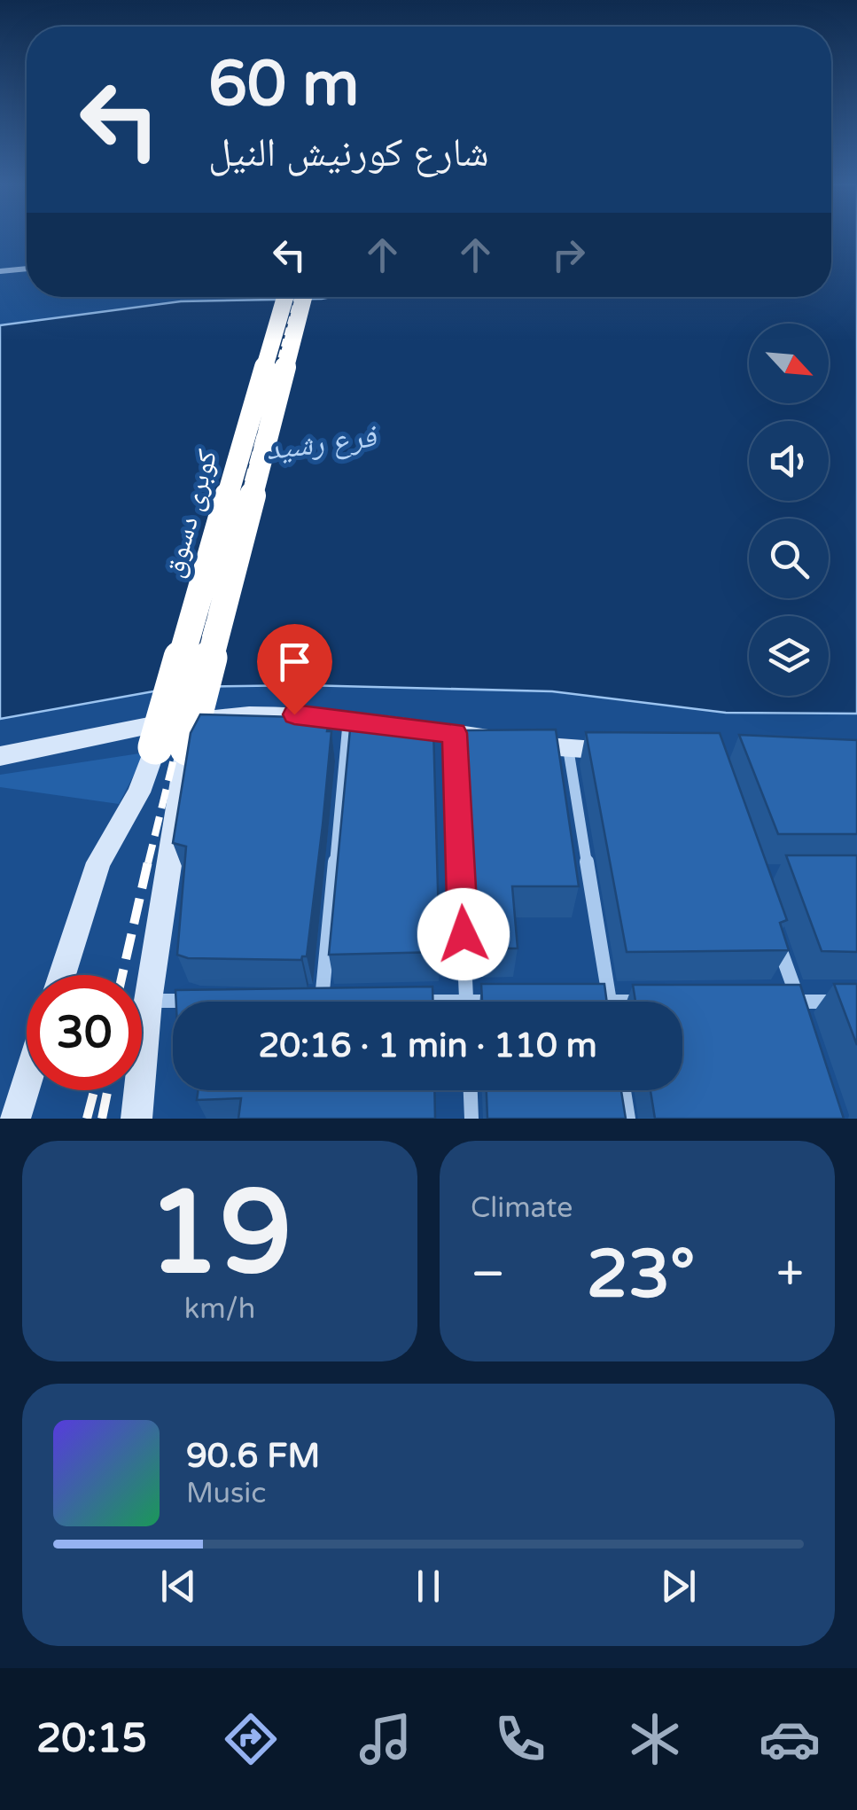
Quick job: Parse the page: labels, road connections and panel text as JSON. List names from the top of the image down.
{
  "streets": {
    "highway": ["كوبرى دسوق"]
  },
  "water": ["فرع رشيد"],
  "north": "bottom right",
  "page": {
    "turn": ["60 m", "شارع كورنيش النيل"],
    "limit": "30",
    "trip": "20:16 · 1 min · 110 m",
    "tile": [
      ["19", "km/h"],
      "Climate"
    ],
    "heat": ["−", "23°", "+"],
    "song": ["90.6 FM", "Music"],
    "tabs": "20:15"
  }
}
